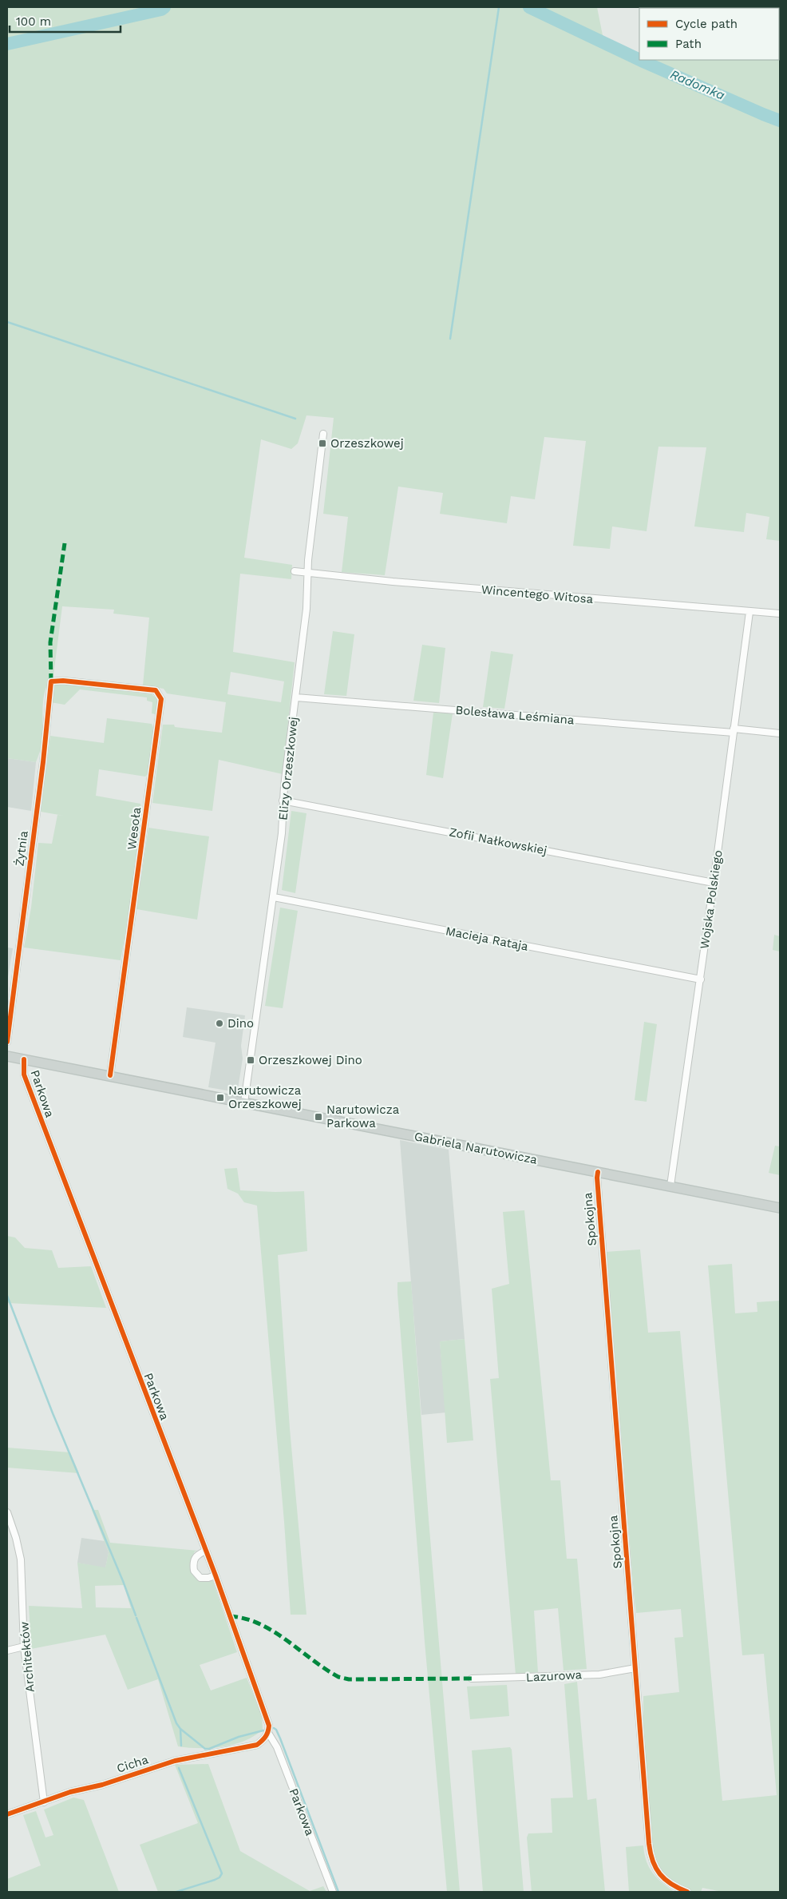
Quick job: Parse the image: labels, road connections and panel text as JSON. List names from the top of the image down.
{
  "streets": {
    "main road": ["Gabriela Narutowicza"],
    "street": [
      "Wincentego Witosa",
      "Bolesława Leśmiana",
      "Elizy Orzeszkowej",
      "Wesoła",
      "Zofii Nałkowskiej",
      "Żytnia",
      "Wojska Polskiego",
      "Macieja Rataja",
      "Parkowa",
      "Spokojna",
      "Architektów",
      "Lazurowa",
      "Cicha"
    ]
  },
  "crossings": [
    ["Wincentego Witosa", "Elizy Orzeszkowej"],
    ["Wincentego Witosa", "Wojska Polskiego"],
    ["Bolesława Leśmiana", "Elizy Orzeszkowej"],
    ["Bolesława Leśmiana", "Wojska Polskiego"],
    ["Elizy Orzeszkowej", "Zofii Nałkowskiej"],
    ["Elizy Orzeszkowej", "Macieja Rataja"],
    ["Elizy Orzeszkowej", "Gabriela Narutowicza"],
    ["Wesoła", "Żytnia"],
    ["Wesoła", "Gabriela Narutowicza"],
    ["Zofii Nałkowskiej", "Wojska Polskiego"],
    ["Wojska Polskiego", "Macieja Rataja"],
    ["Wojska Polskiego", "Gabriela Narutowicza"],
    ["Parkowa", "Gabriela Narutowicza"],
    ["Parkowa", "Cicha"],
    ["Gabriela Narutowicza", "Spokojna"],
    ["Spokojna", "Lazurowa"],
    ["Architektów", "Cicha"]
  ],
  "water": ["Radomka"],
  "places": {
    "transit": [
      "Orzeszkowej",
      "Orzeszkowej Dino",
      "Narutowicza Orzeszkowej",
      "Narutowicza Parkowa"
    ],
    "other": ["Dino"]
  },
  "legend": ["Cycle path", "Path"],
  "scale_bar": "100 m"
}
